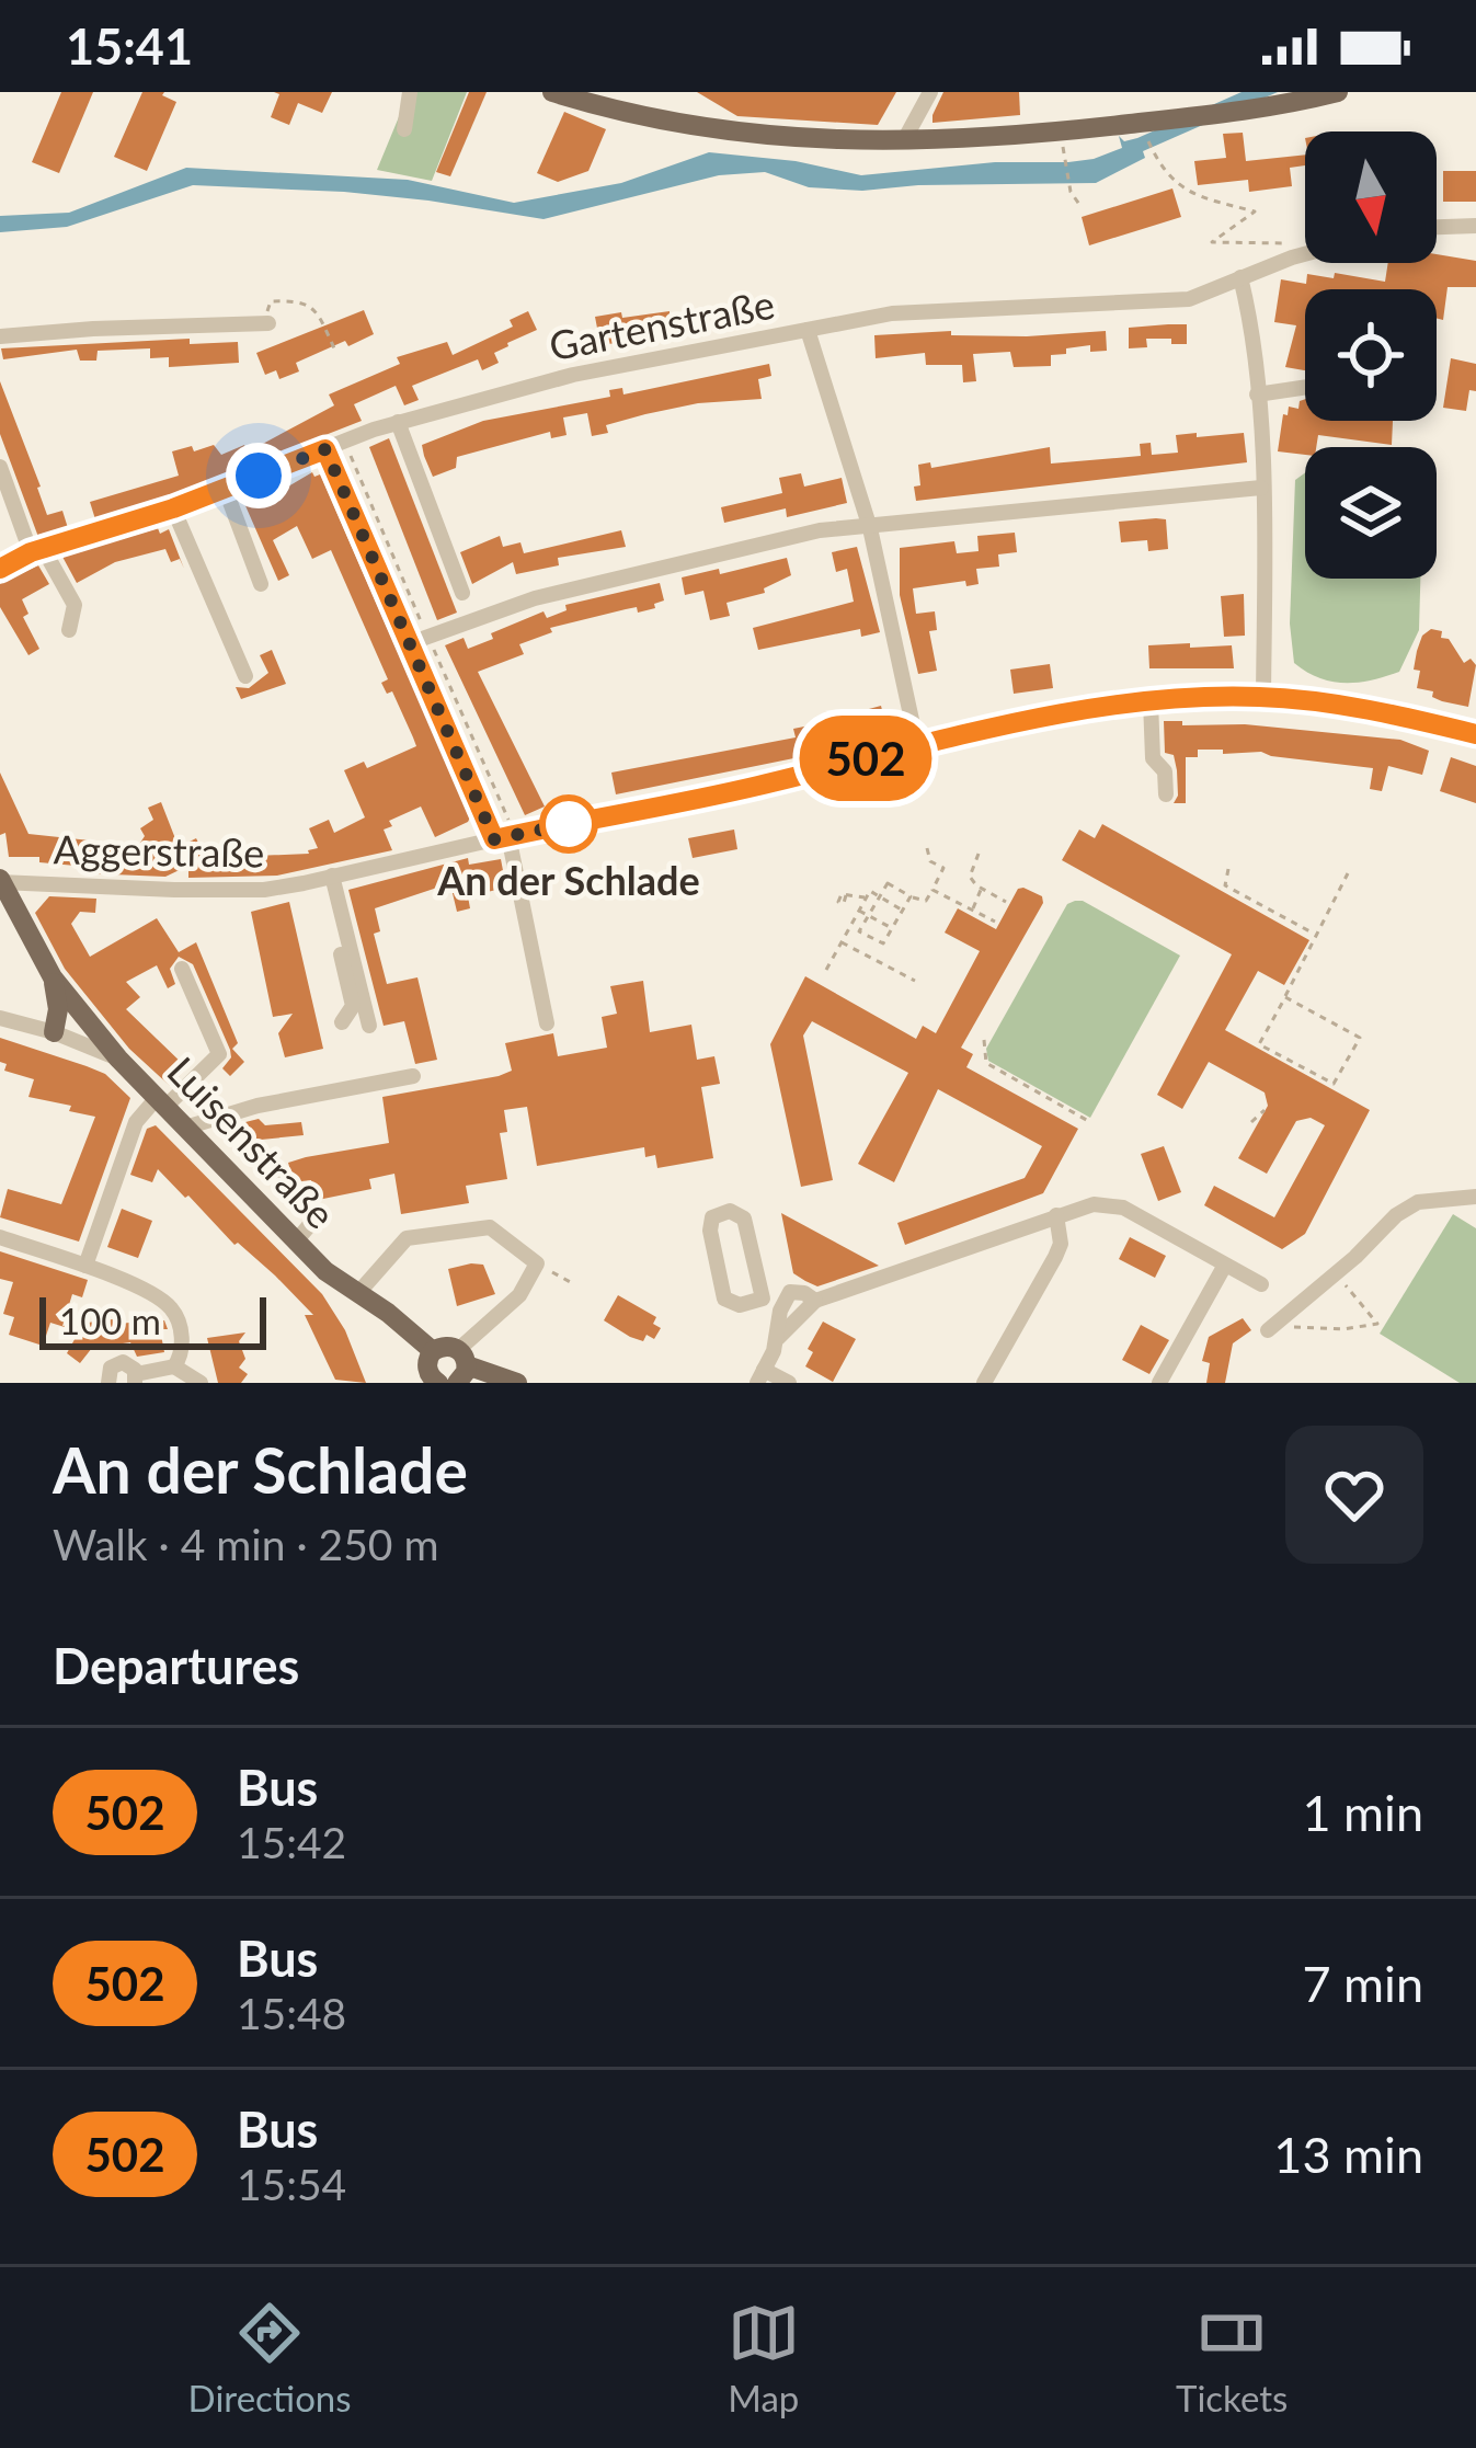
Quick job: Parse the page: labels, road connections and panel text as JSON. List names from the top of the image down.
{
  "streets": {
    "main road": ["Luisenstraße"],
    "street": ["Gartenstraße", "Aggerstraße"]
  },
  "places": ["An der Schlade"],
  "lines": ["bus line 502"],
  "scale_bar": "100 m",
  "north": "bottom",
  "page": {
    "status": "15:41",
    "on_map": "502",
    "scale": "100 m",
    "heading": [
      ["An der Schlade", "Walk · 4 min · 250 m"],
      "Departures"
    ],
    "list": [
      {
        "mark": "502",
        "name": "Bus",
        "note": "15:42",
        "value": "1 min"
      },
      {
        "mark": "502",
        "name": "Bus",
        "note": "15:48",
        "value": "7 min"
      },
      {
        "mark": "502",
        "name": "Bus",
        "note": "15:54",
        "value": "13 min"
      }
    ],
    "tabs": ["Directions", "Map", "Tickets"]
  }
}
